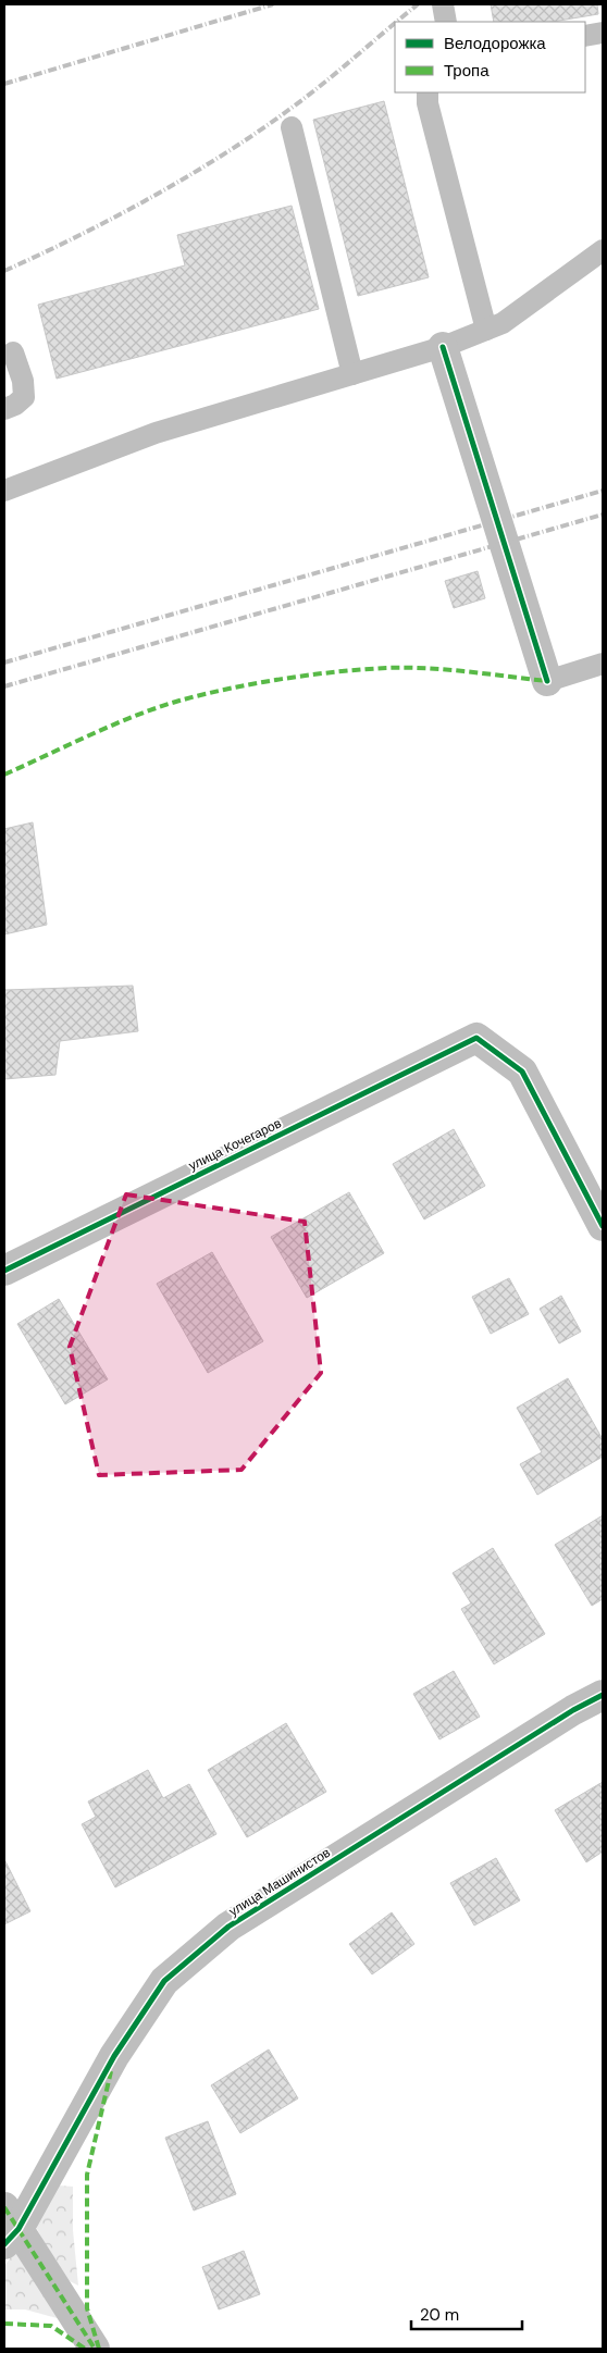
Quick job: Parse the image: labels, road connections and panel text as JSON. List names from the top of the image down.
{
  "streets": {
    "street": ["улица Кочегаров", "улица Машинистов"]
  },
  "legend": ["Велодорожка", "Тропа"],
  "scale_bar": "20 m"
}
